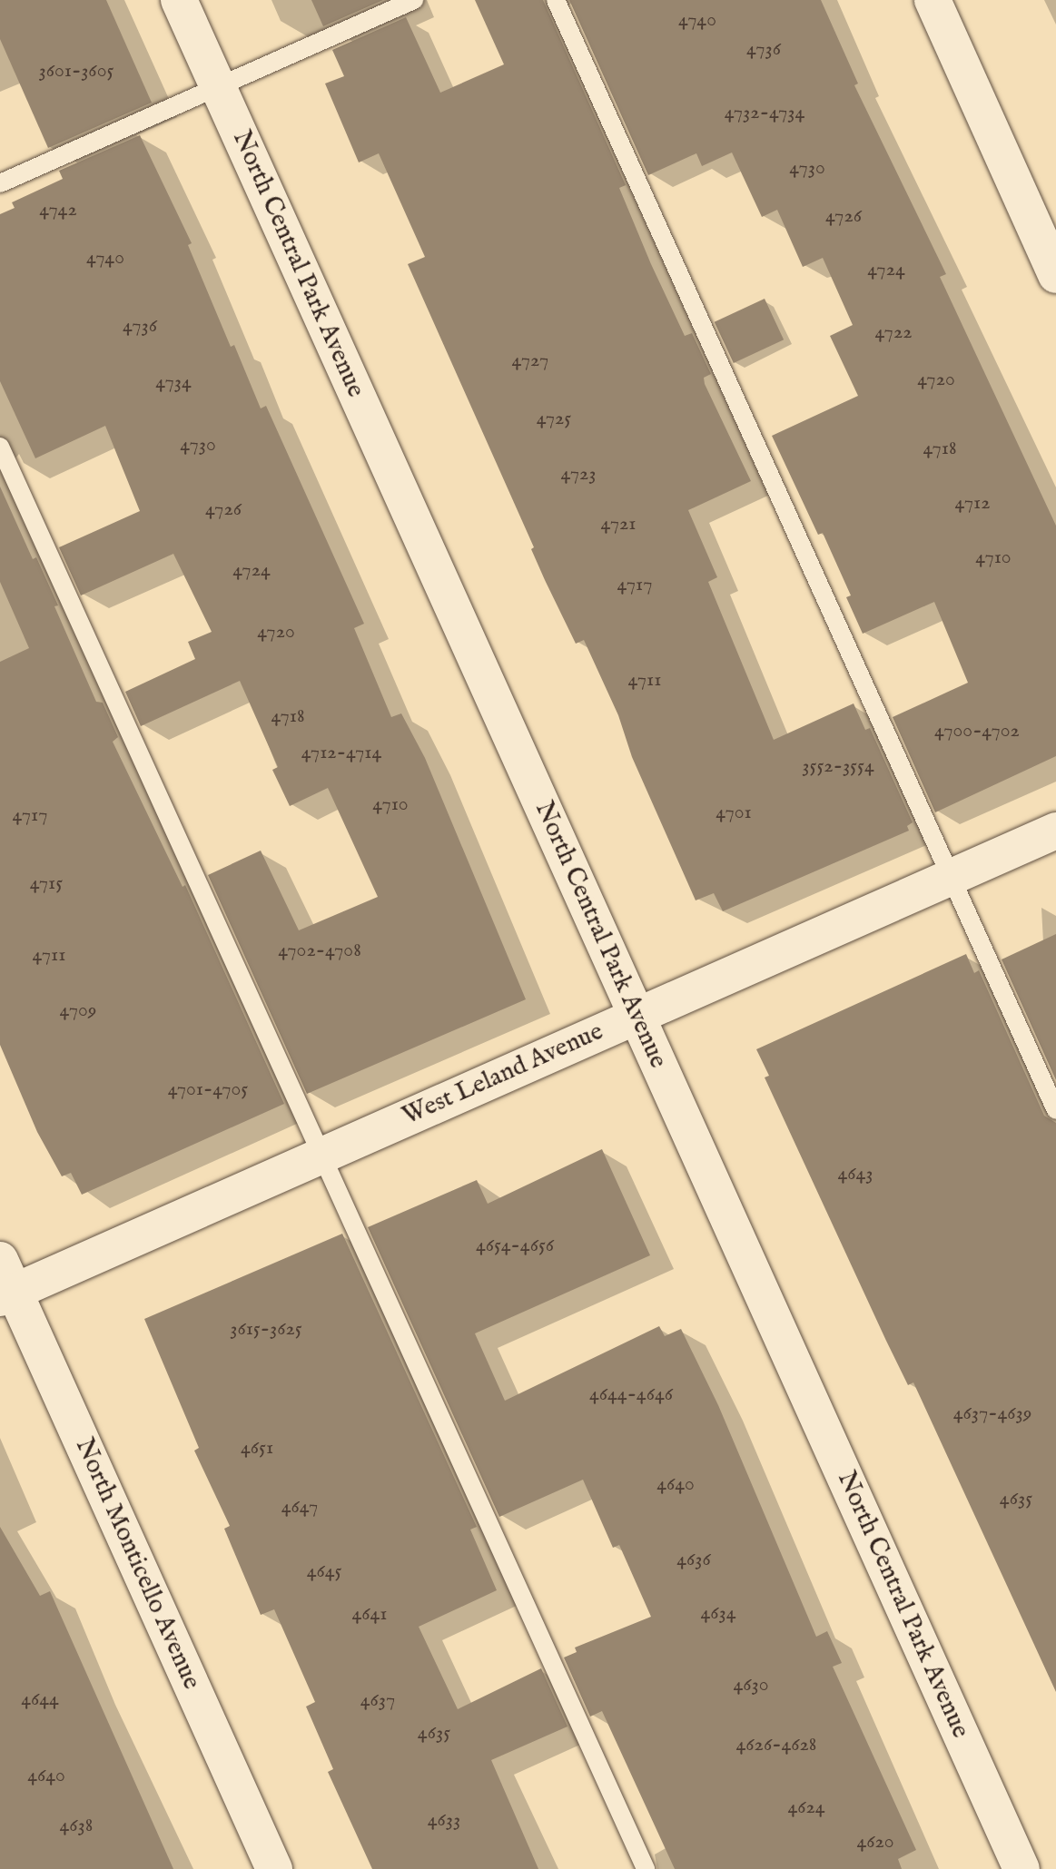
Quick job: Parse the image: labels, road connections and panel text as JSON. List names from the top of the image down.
{
  "streets": {
    "street": ["North Central Park Avenue", "West Leland Avenue", "North Monticello Avenue"]
  },
  "crossings": [
    ["North Central Park Avenue", "West Leland Avenue"],
    ["West Leland Avenue", "North Monticello Avenue"]
  ],
  "house_numbers": [
    "4740",
    "4736",
    "3601-3605",
    "4732-4734",
    "4730",
    "4742",
    "4726",
    "4740",
    "4724",
    "4736",
    "4722",
    "4727",
    "4720",
    "4734",
    "4725",
    "4730",
    "4718",
    "4723",
    "4712",
    "4726",
    "4721",
    "4710",
    "4724",
    "4717",
    "4720",
    "4711",
    "4718",
    "4700-4702",
    "4712-4714",
    "3552-3554",
    "4710",
    "4701",
    "4717",
    "4715",
    "4702-4708",
    "4711",
    "4709",
    "4701-4705",
    "4643",
    "4654-4656",
    "3615-3625",
    "4644-4646",
    "4637-4639",
    "4651",
    "4640",
    "4635",
    "4647",
    "4636",
    "4645",
    "4634",
    "4641",
    "4630",
    "4644",
    "4637",
    "4635",
    "4626-4628",
    "4640",
    "4624",
    "4633",
    "4638",
    "4620"
  ]
}
